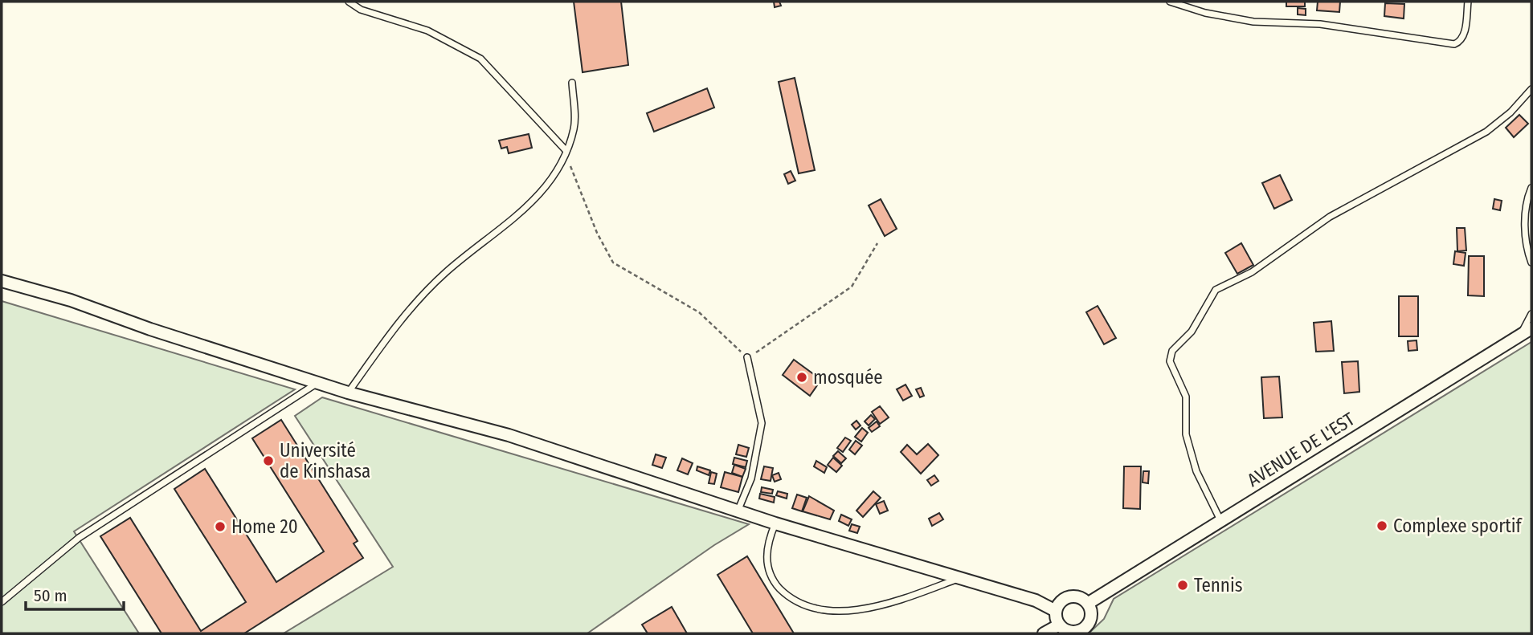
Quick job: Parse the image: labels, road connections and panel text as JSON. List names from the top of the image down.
{
  "streets": {
    "street": ["AVENUE DE L'EST"]
  },
  "places": [
    "mosquée",
    "Université de Kinshasa",
    "Complexe sportif",
    "Home 20",
    "Tennis"
  ],
  "scale_bar": "50 m"
}
